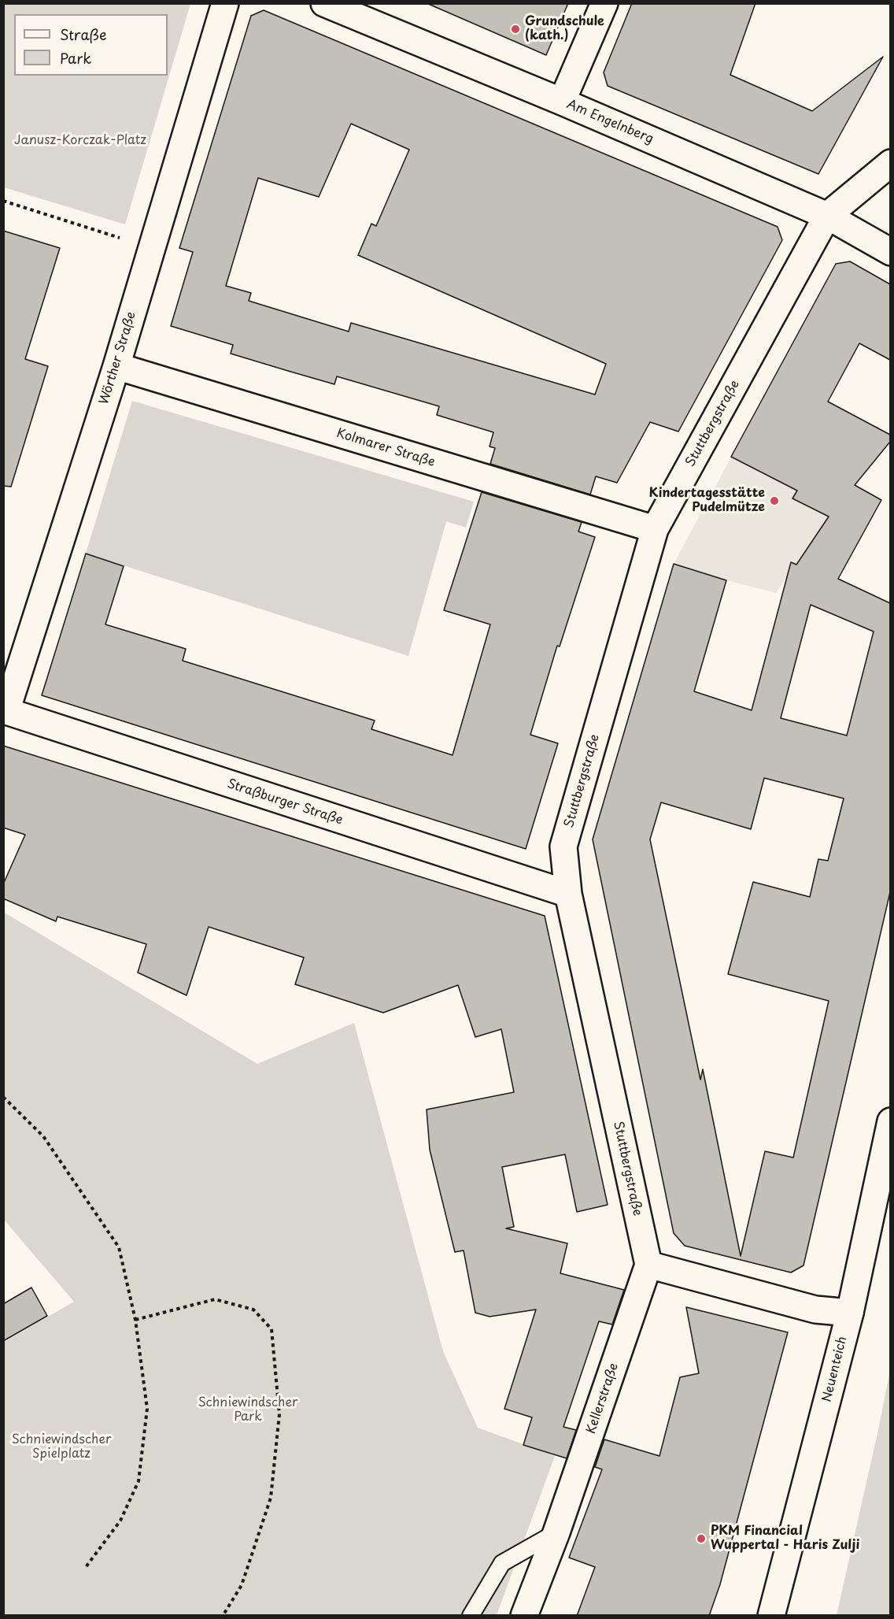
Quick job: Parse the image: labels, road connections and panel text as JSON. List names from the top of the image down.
{
  "streets": {
    "street": [
      "Am Engelnberg",
      "Wörther Straße",
      "Stuttbergstraße",
      "Kolmarer Straße",
      "Straßburger Straße",
      "Neuenteich",
      "Kellerstraße"
    ]
  },
  "crossings": [
    ["Am Engelnberg", "Stuttbergstraße"],
    ["Wörther Straße", "Kolmarer Straße"],
    ["Wörther Straße", "Straßburger Straße"],
    ["Stuttbergstraße", "Kolmarer Straße"],
    ["Stuttbergstraße", "Straßburger Straße"],
    ["Stuttbergstraße", "Kellerstraße"]
  ],
  "parks": ["Janusz-Korczak-Platz", "Schniewindscher Park", "Schniewindscher Spielplatz"],
  "places": ["Grundschule (kath.)", "Kindertagesstätte Pudelmütze", "PKM Financial Wuppertal - Haris Zulji"],
  "legend": ["Straße", "Park"]
}
